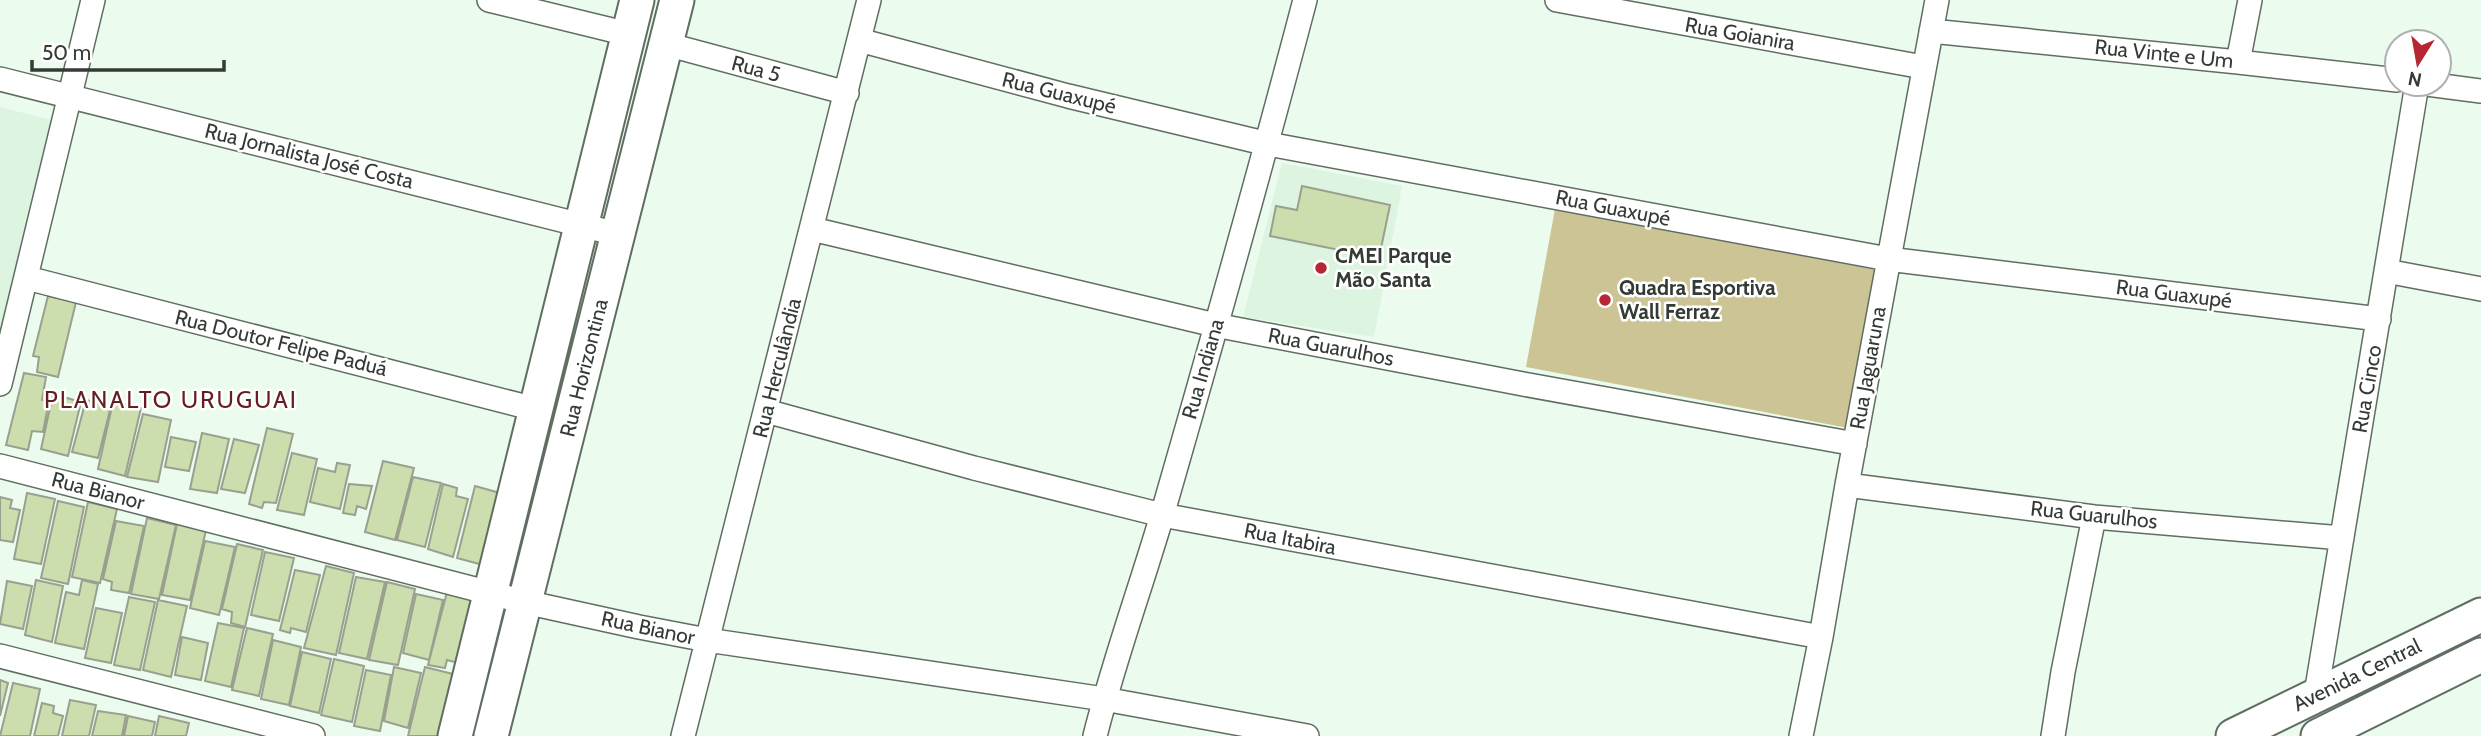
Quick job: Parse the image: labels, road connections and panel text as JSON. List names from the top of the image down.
{
  "streets": {
    "street": [
      "Rua Goianira",
      "Rua Vinte e Um",
      "Rua 5",
      "Rua Guaxupé",
      "Rua Jornalista José Costa",
      "Rua Doutor Felipe Paduá",
      "Rua Guarulhos",
      "Rua Horizontina",
      "Rua Herculândia",
      "Rua Jaguaruna",
      "Rua Indiana",
      "Rua Cinco",
      "Rua Bianor",
      "Rua Itabira",
      "Avenida Central"
    ]
  },
  "crossings": [
    ["Rua Goianira", "Rua Jaguaruna"],
    ["Rua Vinte e Um", "Rua Jaguaruna"],
    ["Rua 5", "Rua Horizontina"],
    ["Rua 5", "Rua Herculândia"],
    ["Rua Guaxupé", "Rua Herculândia"],
    ["Rua Guaxupé", "Rua Jaguaruna"],
    ["Rua Guaxupé", "Rua Indiana"],
    ["Rua Guaxupé", "Rua Cinco"],
    ["Rua Jornalista José Costa", "Rua Horizontina"],
    ["Rua Doutor Felipe Paduá", "Rua Horizontina"],
    ["Rua Guarulhos", "Rua Herculândia"],
    ["Rua Guarulhos", "Rua Jaguaruna"],
    ["Rua Guarulhos", "Rua Indiana"],
    ["Rua Guarulhos", "Rua Cinco"],
    ["Rua Horizontina", "Rua Bianor"],
    ["Rua Herculândia", "Rua Bianor"],
    ["Rua Herculândia", "Rua Itabira"],
    ["Rua Jaguaruna", "Rua Itabira"],
    ["Rua Indiana", "Rua Bianor"],
    ["Rua Indiana", "Rua Itabira"],
    ["Rua Cinco", "Avenida Central"]
  ],
  "districts": ["PLANALTO URUGUAI"],
  "places": ["CMEI Parque Mão Santa", "Quadra Esportiva Wall Ferraz"],
  "scale_bar": "50 m",
  "north": "bottom"
}
